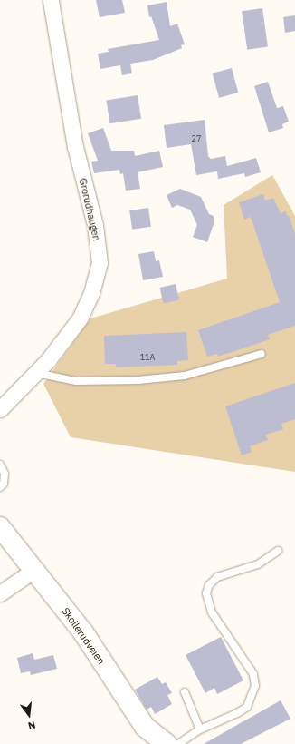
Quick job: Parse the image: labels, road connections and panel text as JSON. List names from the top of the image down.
{
  "streets": {
    "street": ["Grorudhaugen", "Skollerudveien"]
  },
  "house_numbers": ["27", "11A"],
  "north": "bottom"
}
